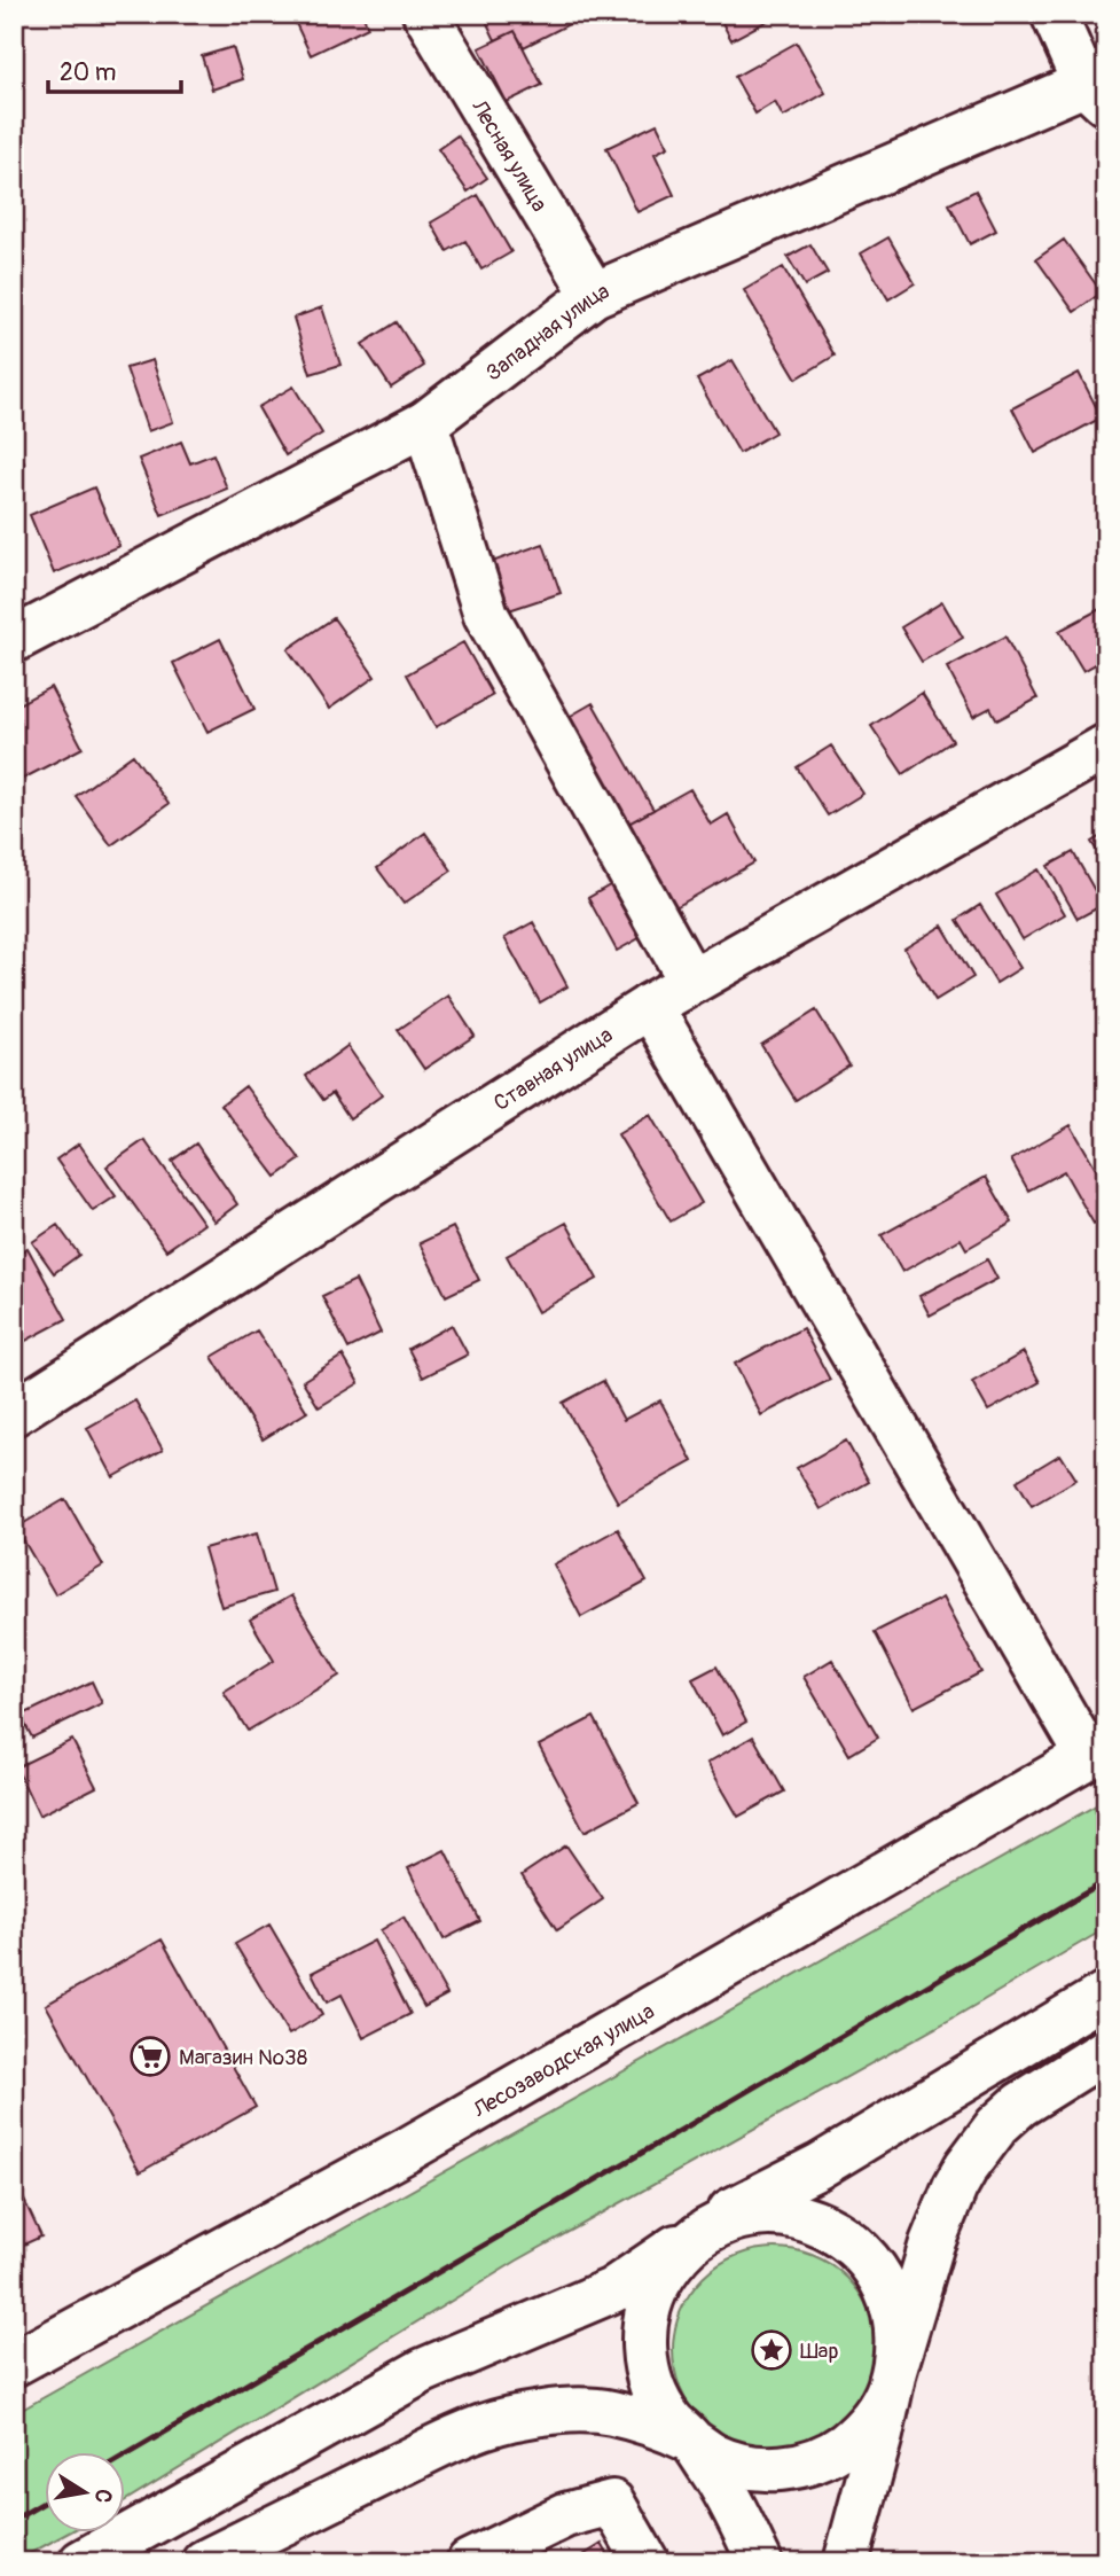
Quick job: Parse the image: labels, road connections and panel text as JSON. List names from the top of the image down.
{
  "streets": {
    "street": [
      "Лесная улица",
      "Западная улица",
      "Ставная улица",
      "Лесозаводская улица"
    ]
  },
  "crossings": [
    ["Лесная улица", "Западная улица"]
  ],
  "places": {
    "supermarket": ["Магазин №38"],
    "place": ["Шар"]
  },
  "scale_bar": "20 m",
  "north": "right"
}
